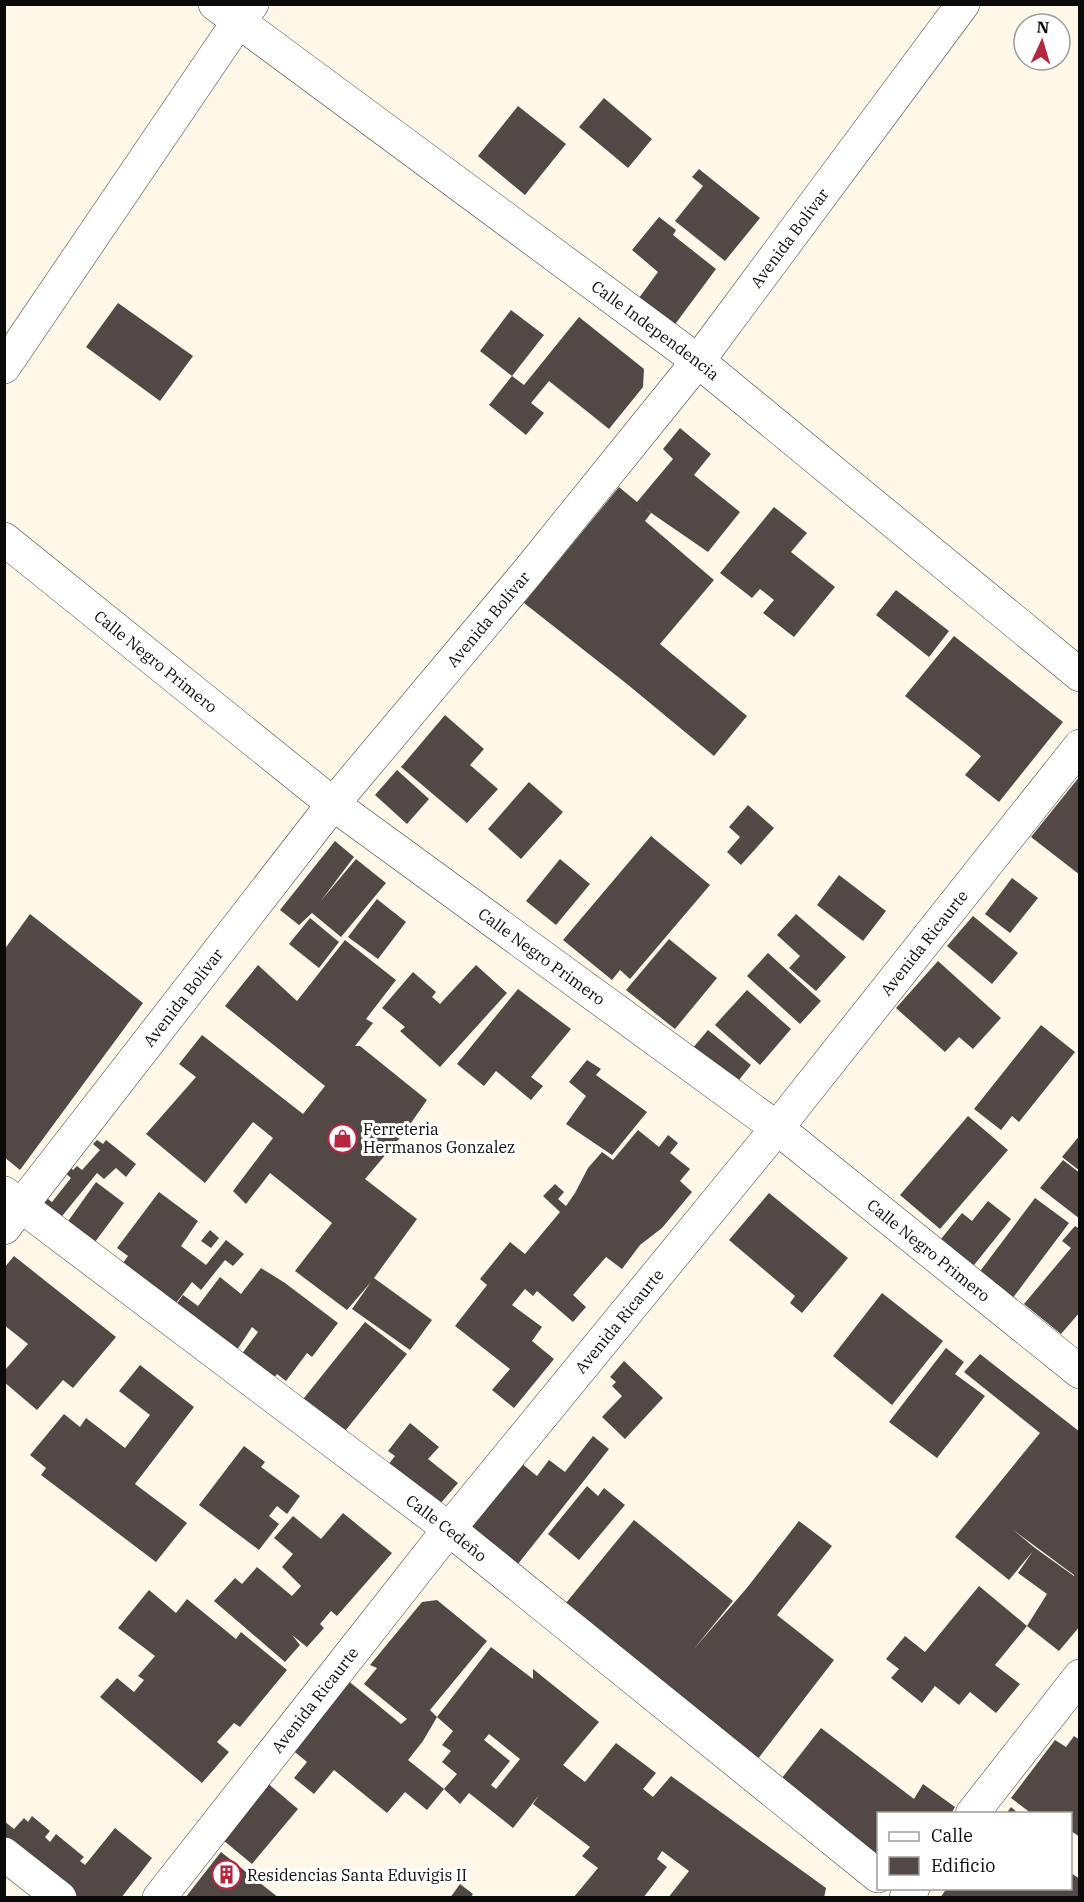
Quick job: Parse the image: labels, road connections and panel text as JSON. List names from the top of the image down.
{
  "streets": {
    "street": [
      "Avenida Bolívar",
      "Calle Independencia",
      "Calle Negro Primero",
      "Avenida Ricaurte",
      "Calle Cedeño"
    ]
  },
  "crossings": [
    ["Avenida Bolívar", "Calle Independencia"],
    ["Avenida Bolívar", "Calle Negro Primero"],
    ["Avenida Bolívar", "Calle Cedeño"],
    ["Calle Negro Primero", "Avenida Ricaurte"],
    ["Avenida Ricaurte", "Calle Cedeño"]
  ],
  "places": {
    "shop": ["Ferreteria Hermanos Gonzalez"],
    "building": ["Residencias Santa Eduvigis II"]
  },
  "legend": ["Calle", "Edificio"],
  "north": "top"
}
